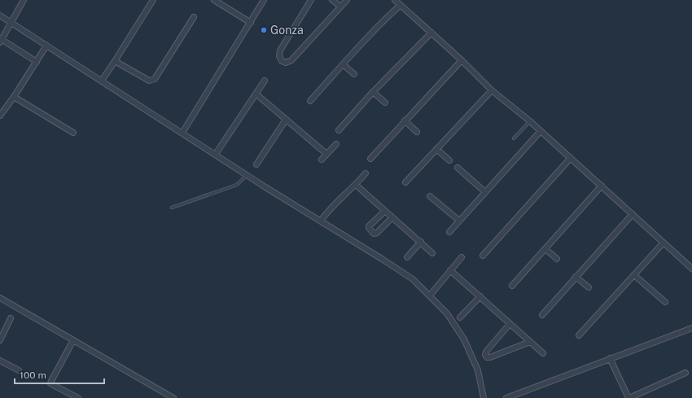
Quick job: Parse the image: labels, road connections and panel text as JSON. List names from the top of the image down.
{
  "places": ["Gonza"],
  "scale_bar": "100 m"
}
